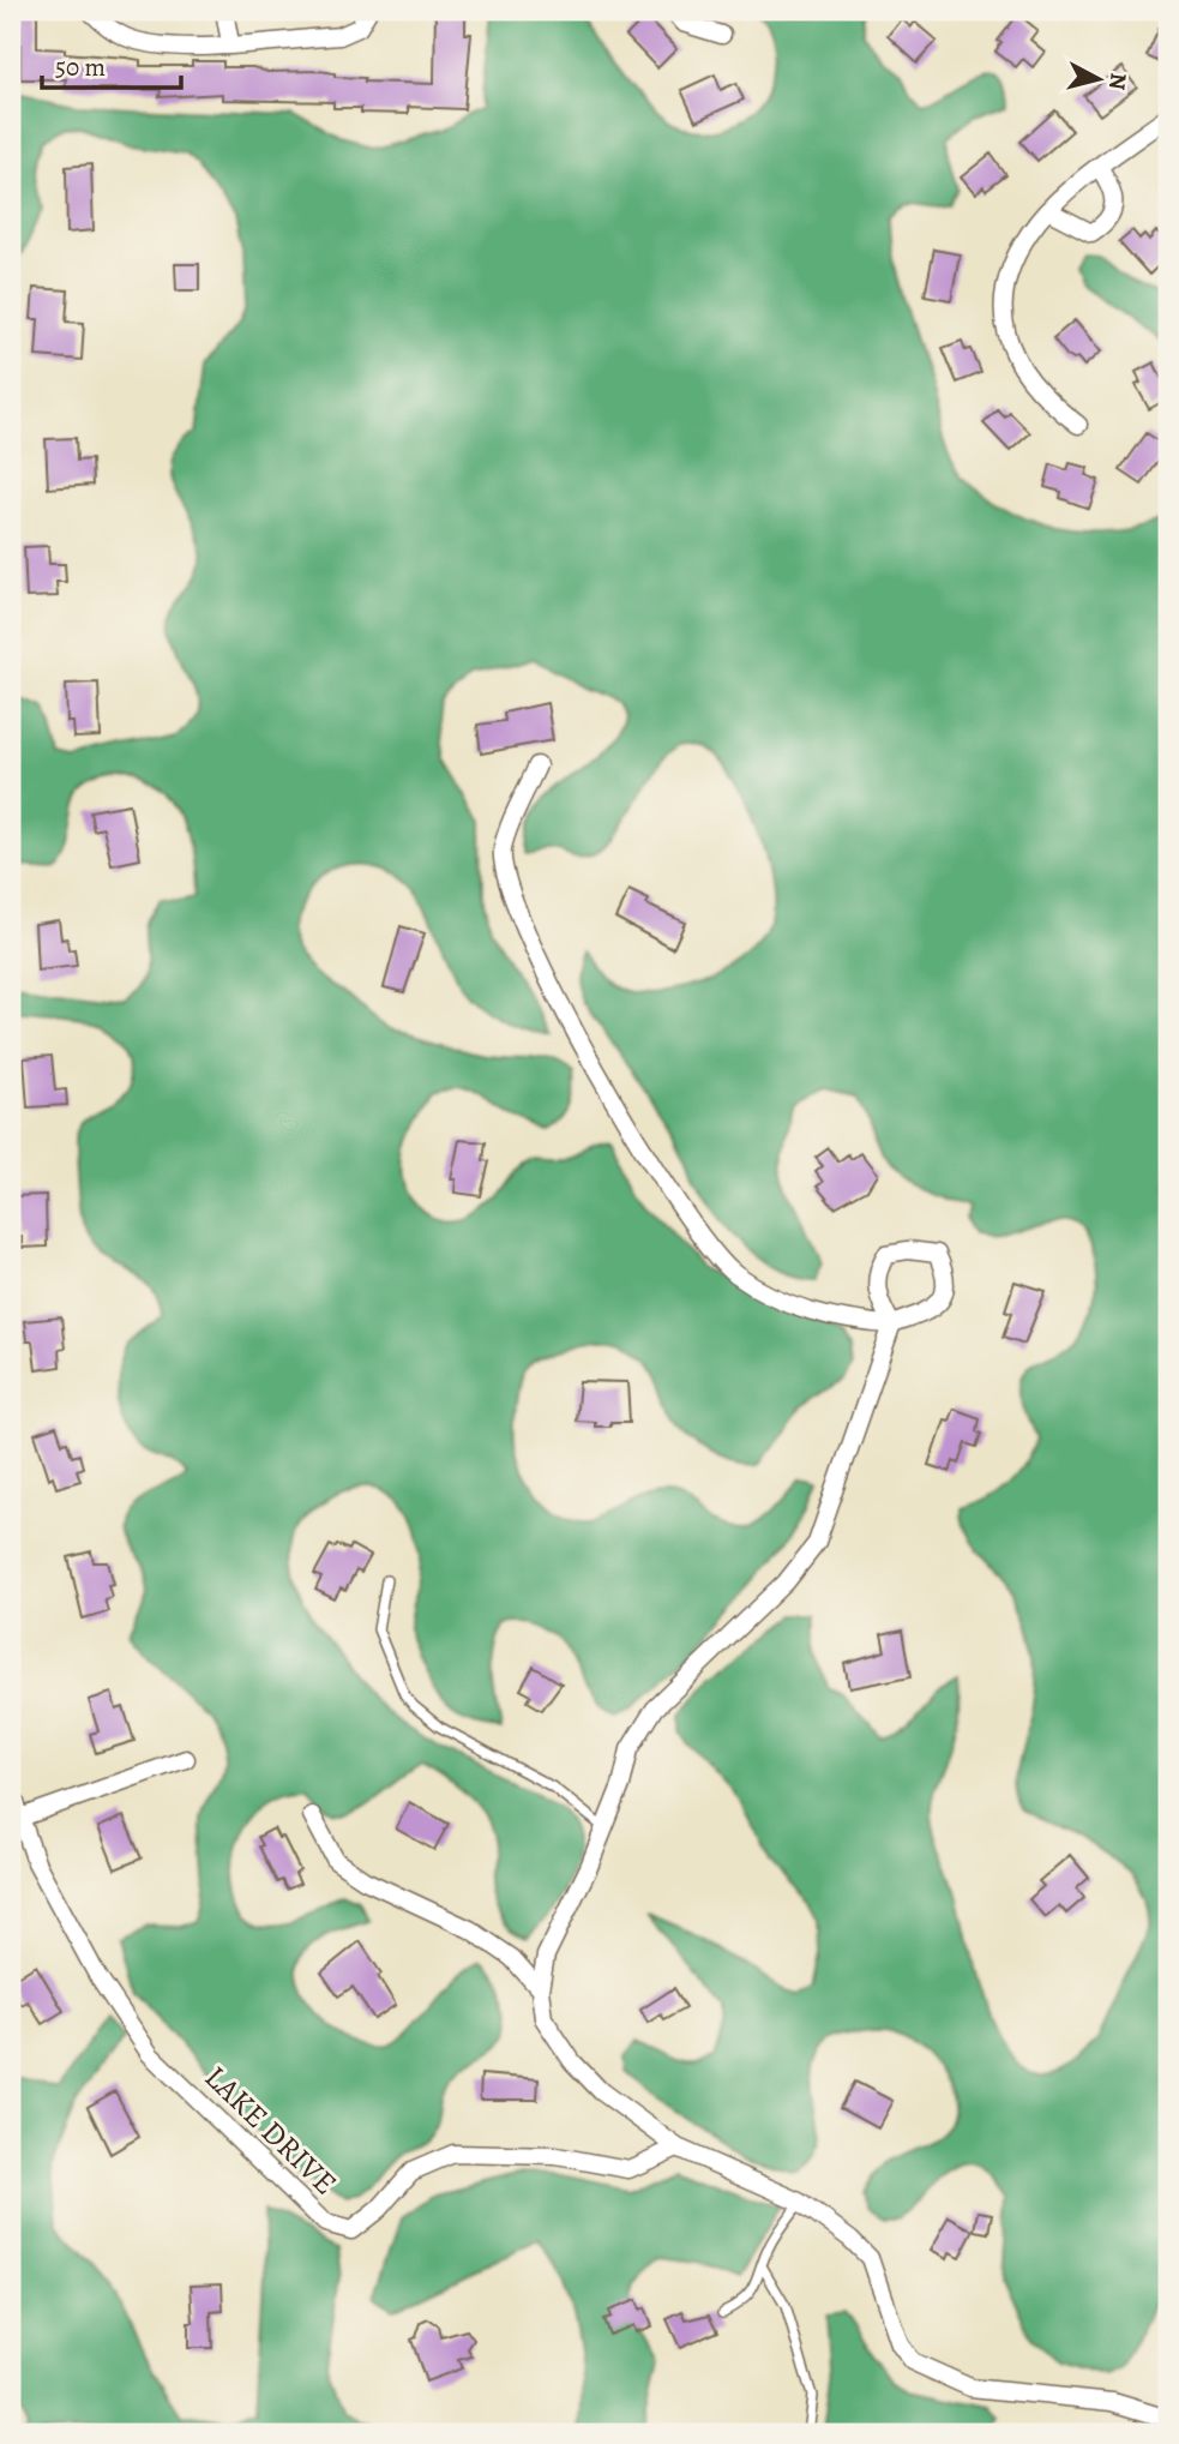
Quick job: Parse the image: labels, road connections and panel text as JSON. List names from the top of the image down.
{
  "streets": {
    "street": ["LAKE DRIVE"]
  },
  "scale_bar": "50 m",
  "north": "right"
}
